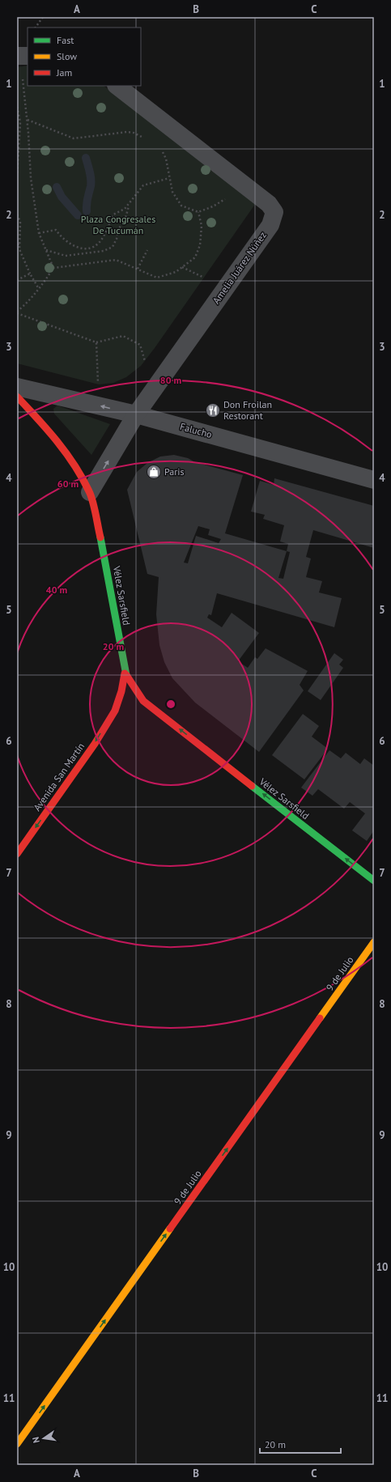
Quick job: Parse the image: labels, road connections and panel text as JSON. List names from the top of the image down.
{
  "streets": {
    "main road": ["Vélez Sarsfield", "Avenida San Martín", "9 de Julio"],
    "street": ["Amelia Juárez Núñez", "Falucho"]
  },
  "crossings": [
    ["Amelia Juárez Núñez", "Falucho"],
    ["Amelia Juárez Núñez", "Vélez Sarsfield"],
    ["Vélez Sarsfield", "Avenida San Martín"]
  ],
  "one_way": ["Vélez Sarsfield", "Avenida San Martín", "9 de Julio"],
  "parks": ["Plaza Congresales De Tucumán"],
  "places": {
    "restaurant": ["Don Froilan Restorant"],
    "shop": ["Paris"]
  },
  "legend": ["Fast", "Slow", "Jam"],
  "scale_bar": "20 m",
  "north": "left",
  "grid": {
    "columns": ["A", "B", "C"],
    "rows": [
      "1",
      "2",
      "3",
      "4",
      "5",
      "6",
      "7",
      "8",
      "9",
      "10",
      "11"
    ]
  },
  "rings": [
    "80 m",
    "60 m",
    "40 m",
    "20 m"
  ]
}
